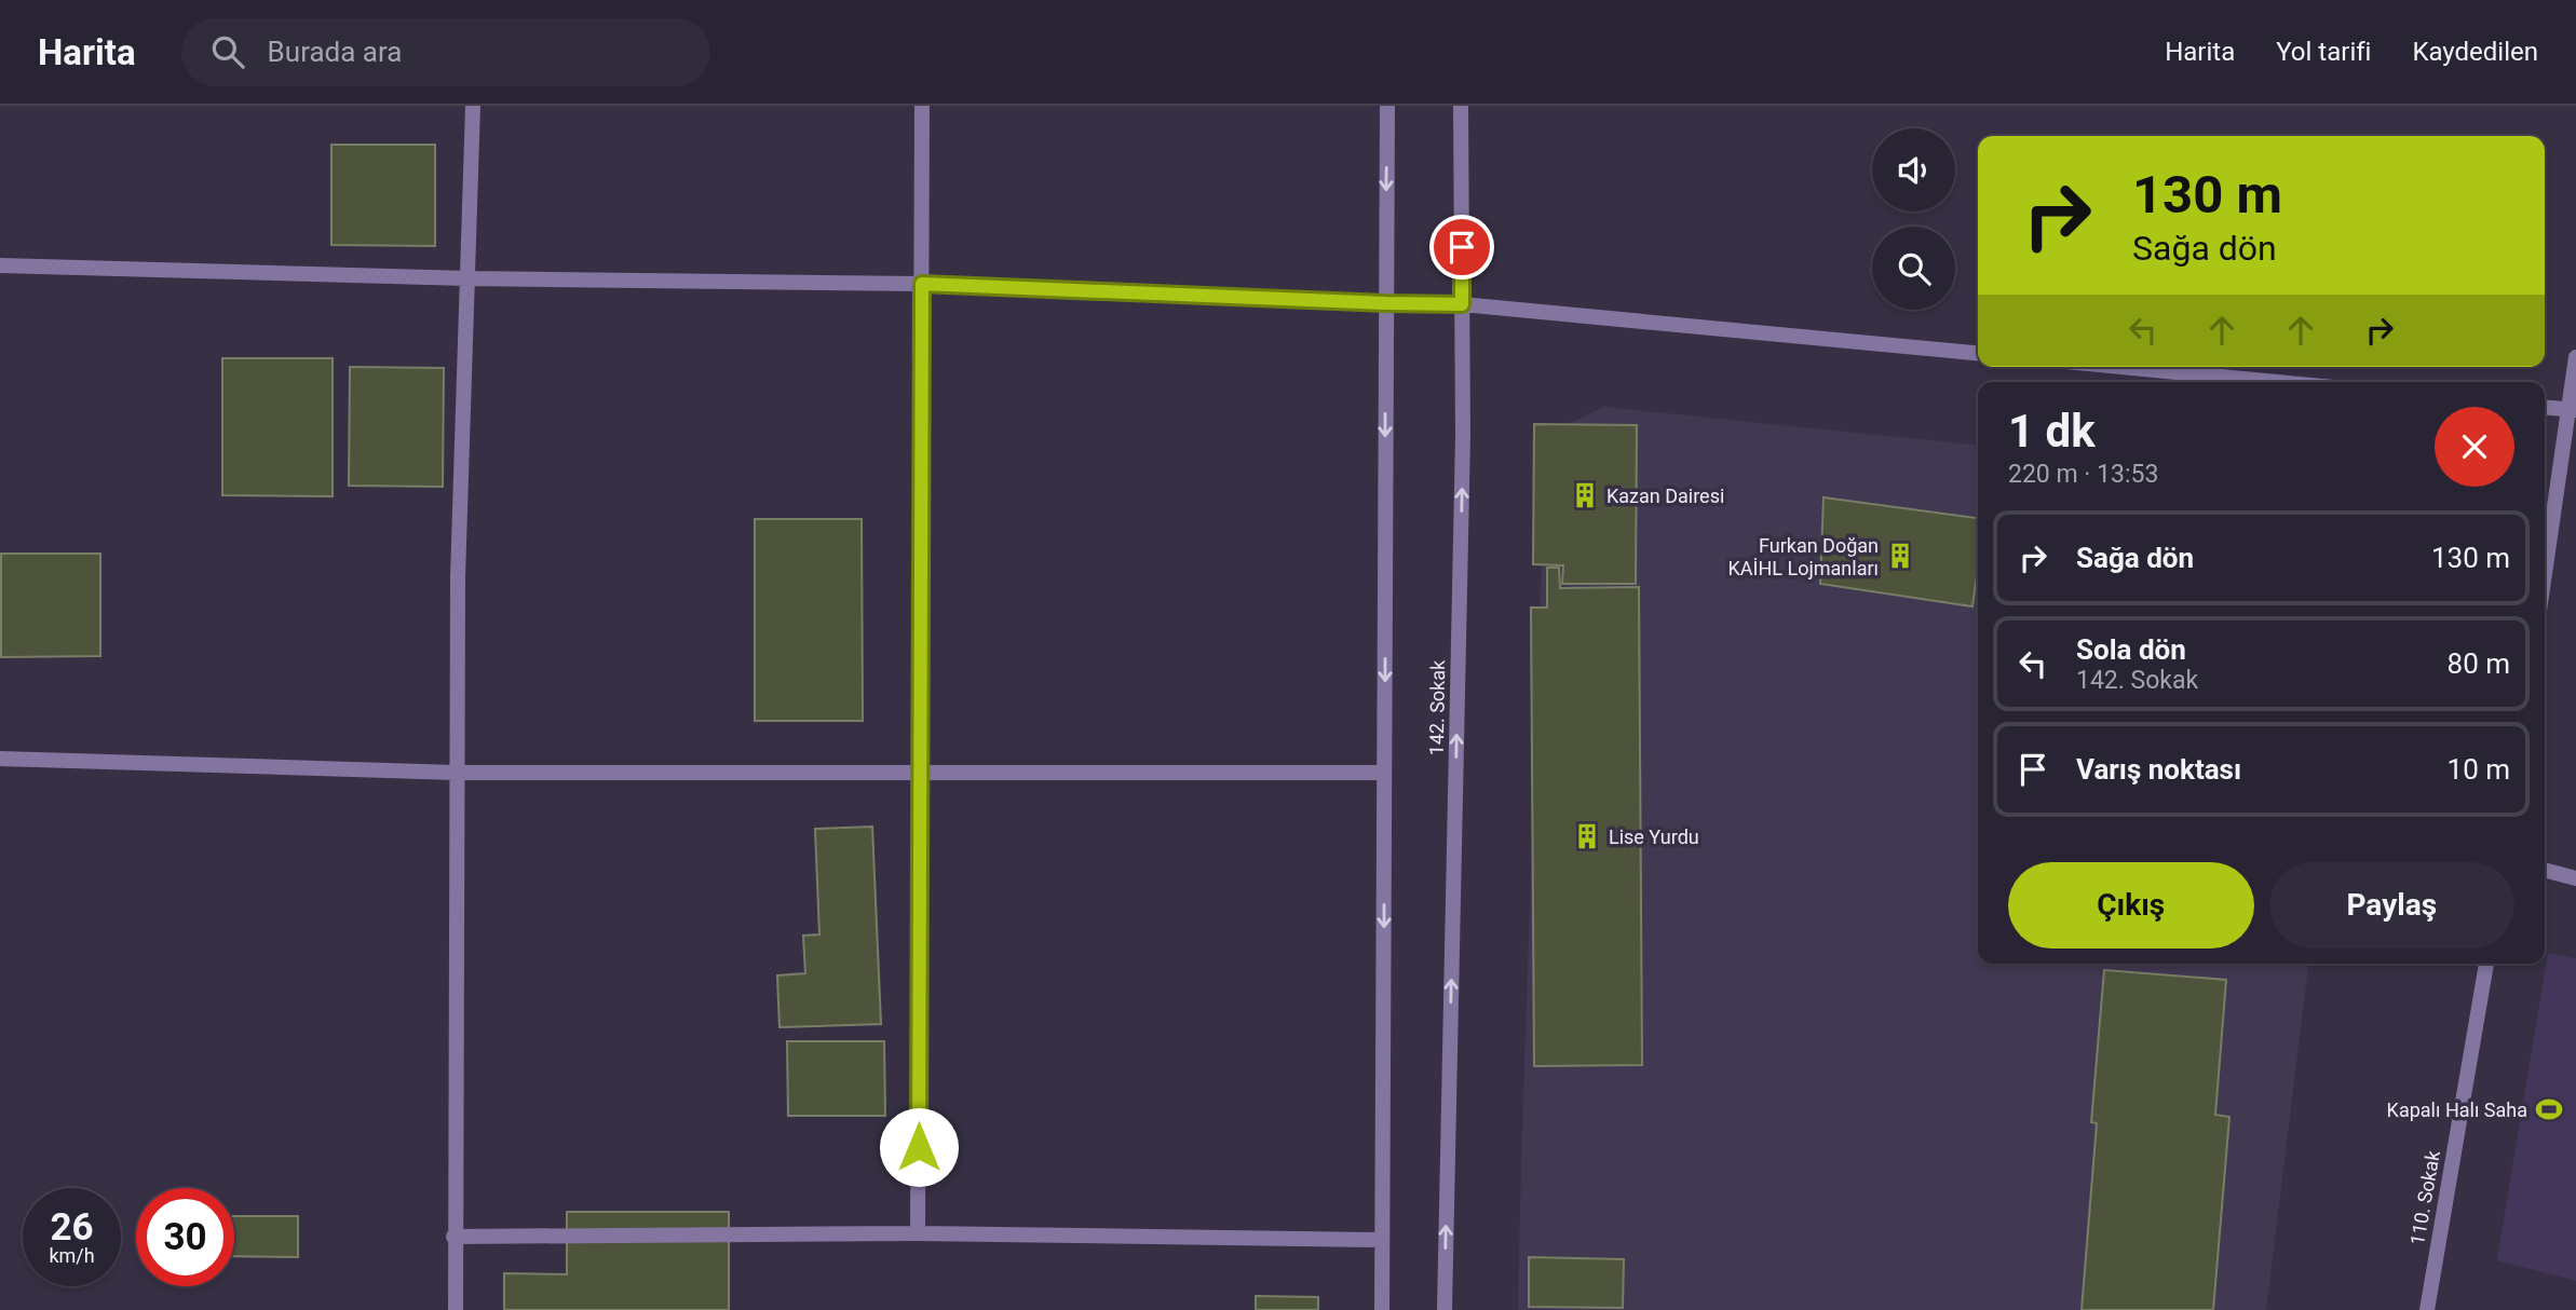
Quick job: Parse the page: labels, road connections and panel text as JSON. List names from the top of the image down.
{
  "streets": {
    "street": ["142. Sokak", "110. Sokak"]
  },
  "places": {
    "building": ["Kazan Dairesi", "Furkan Doğan KAİHL Lojmanları", "Lise Yurdu"],
    "sports": ["Kapalı Halı Saha"]
  },
  "page": {
    "header": "Harita",
    "search": "Burada ara",
    "nav": ["Harita", "Yol tarifi", "Kaydedilen"],
    "turn": ["130 m", "Sağa dön"],
    "heading": ["1 dk", "220 m · 13:53"],
    "list": [
      {
        "name": "Sağa dön",
        "value": "130 m"
      },
      {
        "name": "Sola dön",
        "note": "142. Sokak",
        "value": "80 m"
      },
      {
        "name": "Varış noktası",
        "value": "10 m"
      }
    ],
    "buttons": ["Çıkış", "Paylaş"],
    "speed": "26 km/h",
    "limit": "30"
  }
}
